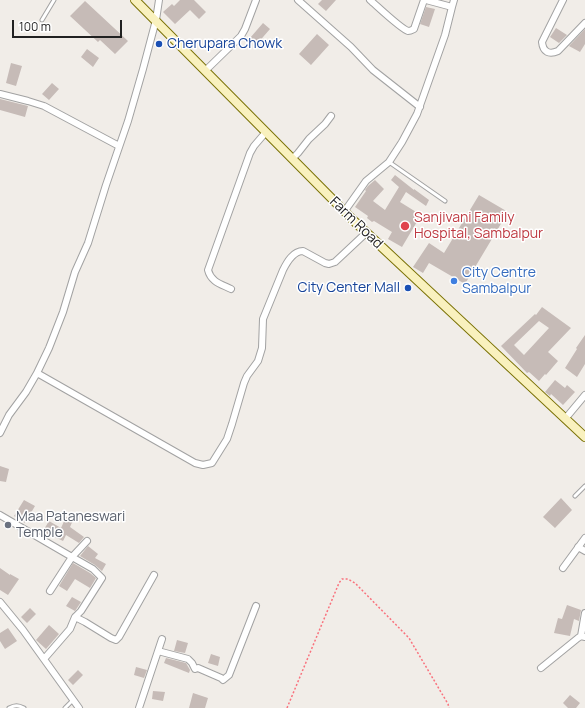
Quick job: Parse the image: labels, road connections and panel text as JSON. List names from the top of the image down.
{
  "streets": {
    "main road": ["Farm Road"]
  },
  "places": [
    "Cherupara Chowk",
    "Sanjivani Family Hospital, Sambalpur",
    "City Centre Sambalpur",
    "City Center Mall",
    "Maa Pataneswari Temple"
  ],
  "scale_bar": "100 m"
}
